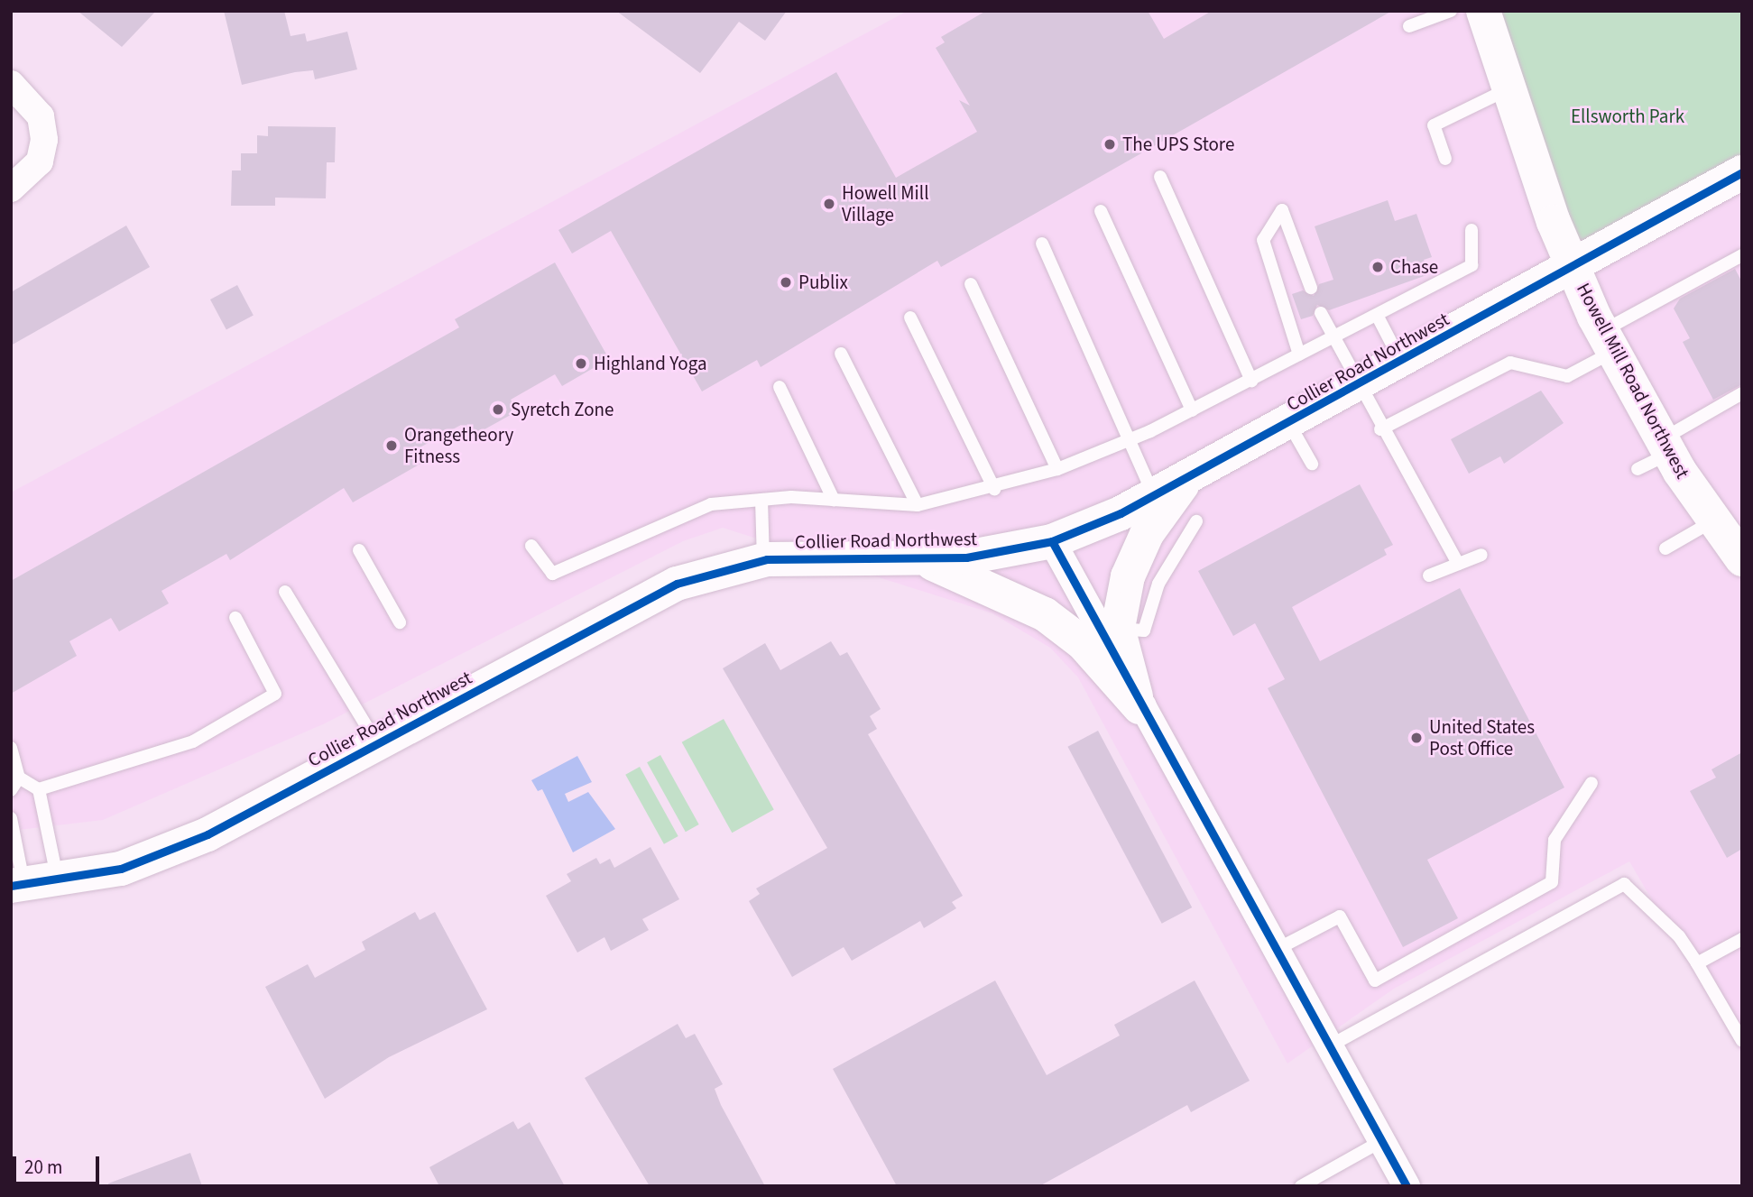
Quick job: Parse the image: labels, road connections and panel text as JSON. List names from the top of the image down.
{
  "streets": {
    "street": ["Collier Road Northwest", "Howell Mill Road Northwest"]
  },
  "crossings": [
    ["Collier Road Northwest", "Howell Mill Road Northwest"]
  ],
  "parks": ["Ellsworth Park"],
  "places": [
    "The UPS Store",
    "Howell Mill Village",
    "Chase",
    "Publix",
    "Highland Yoga",
    "Syretch Zone",
    "Orangetheory Fitness",
    "United States Post Office"
  ],
  "scale_bar": "20 m"
}
